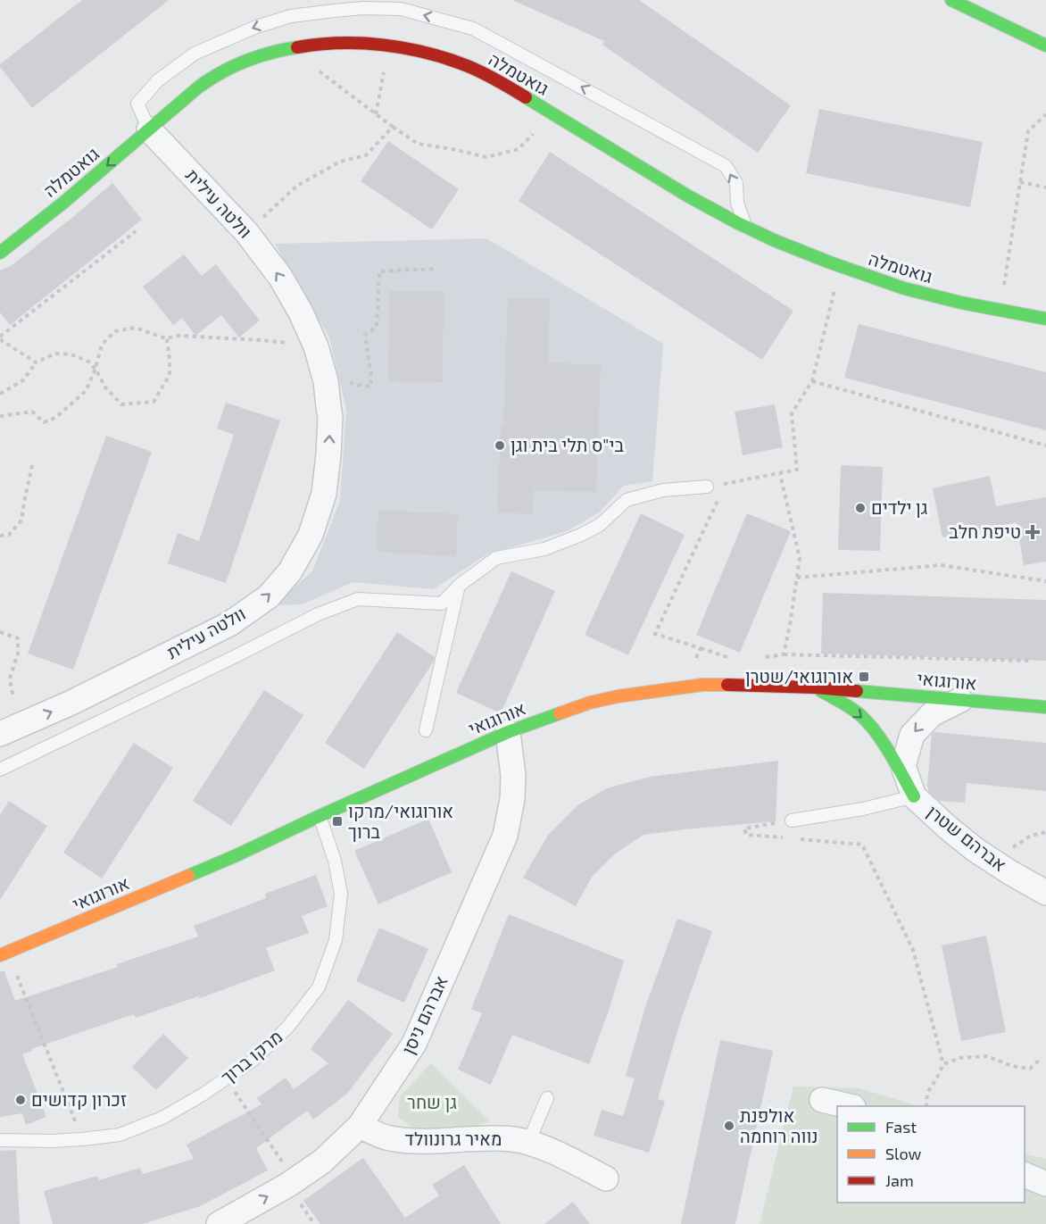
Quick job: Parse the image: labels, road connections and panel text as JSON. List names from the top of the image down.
{
  "streets": {
    "street": [
      "גואטמלה",
      "וולטה עילית",
      "אורוגואי",
      "אברהם שטרן",
      "אברהם ניסן",
      "מאיר גרונוולד"
    ],
    "lane": ["מרקו ברוך"]
  },
  "crossings": [
    ["גואטמלה", "וולטה עילית"],
    ["אורוגואי", "אברהם שטרן"],
    ["אורוגואי", "אברהם ניסן"],
    ["אורוגואי", "מרקו ברוך"],
    ["אברהם ניסן", "מאיר גרונוולד"]
  ],
  "one_way": ["אברהם שטרן"],
  "parks": ["גן שחר"],
  "places": {
    "other": [
      "בי\"ס תלי בית וגן",
      "גן ילדים",
      "זכרון קדושים",
      "אולפנת נווה רוחמה"
    ],
    "health": ["טיפת חלב"],
    "transit": ["אורוגואי/שטרן", "אורוגואי/מרקו ברוך"]
  },
  "legend": ["Fast", "Slow", "Jam"]
}
